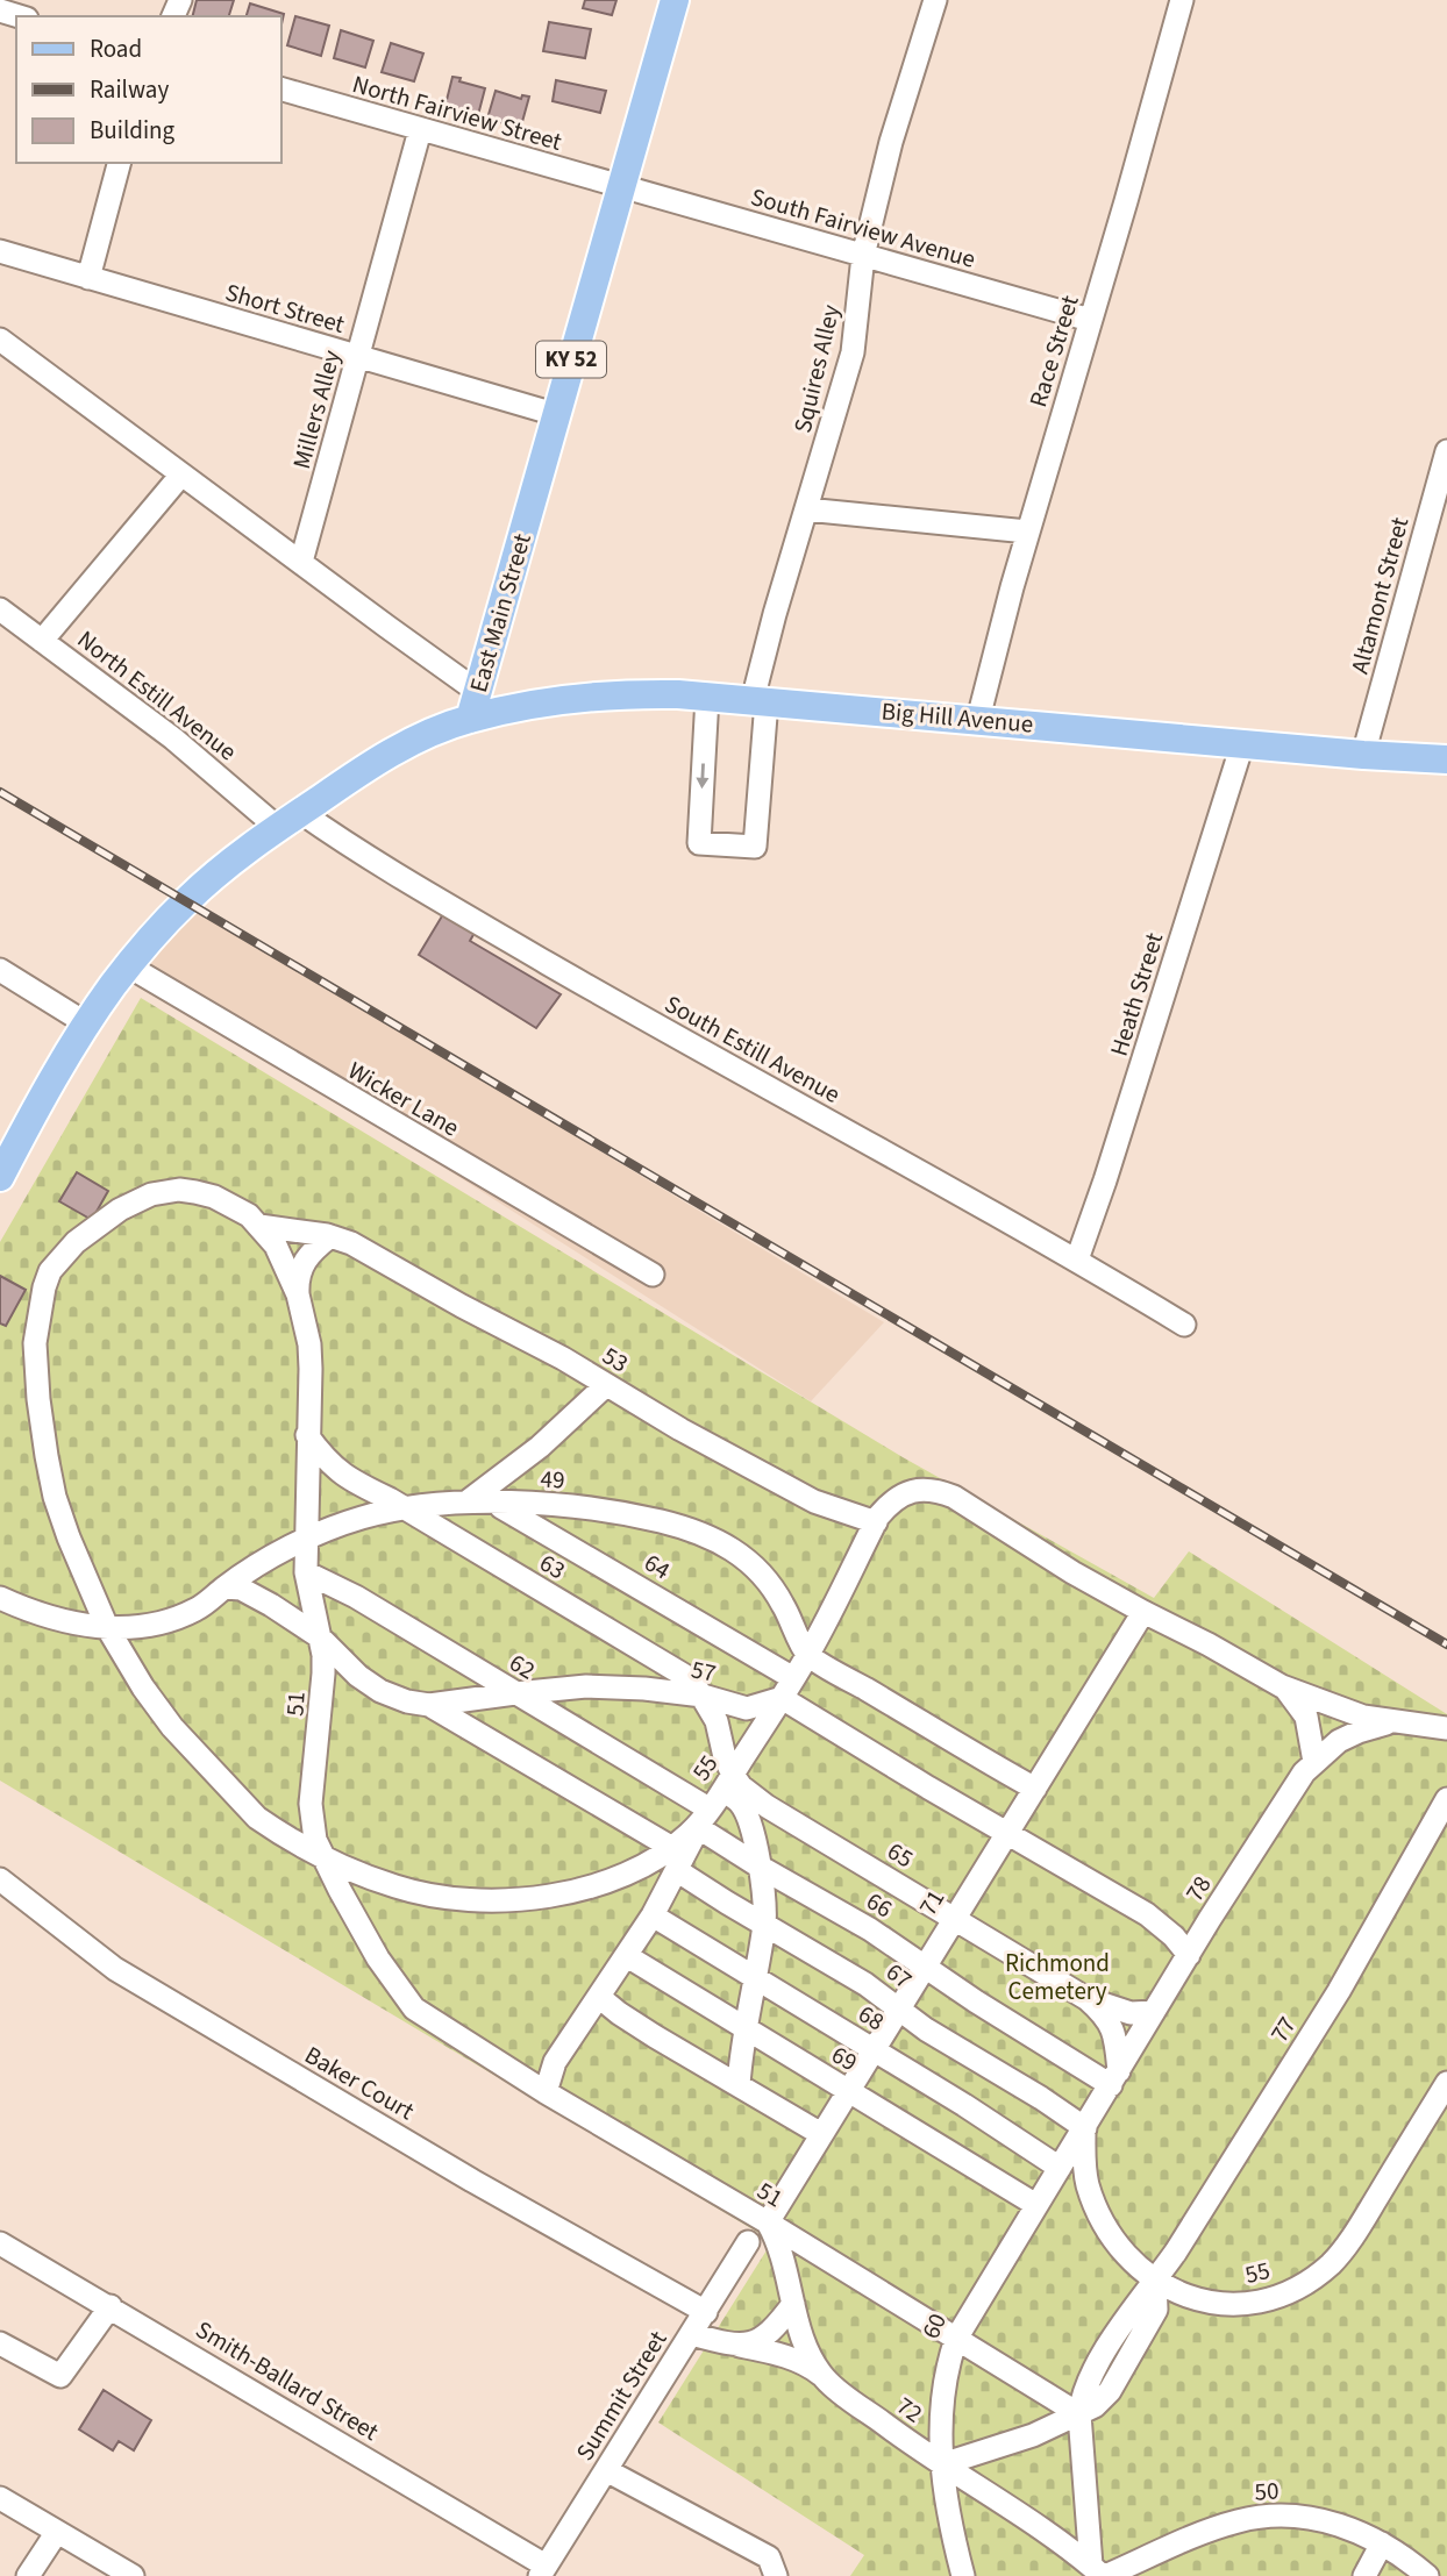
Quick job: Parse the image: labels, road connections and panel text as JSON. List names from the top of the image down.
{
  "streets": {
    "main road": ["KY 52", "East Main Street", "Big Hill Avenue"],
    "street": [
      "North Fairview Street",
      "South Fairview Avenue",
      "Short Street",
      "Race Street",
      "Squires Alley",
      "Millers Alley",
      "Altamont Street",
      "North Estill Avenue",
      "Heath Street",
      "South Estill Avenue",
      "Wicker Lane",
      "53",
      "49",
      "63",
      "64",
      "62",
      "57",
      "51",
      "55",
      "65",
      "78",
      "71",
      "66",
      "67",
      "68",
      "77",
      "69",
      "Baker Court",
      "60",
      "Smith-Ballard Street",
      "Summit Street",
      "72",
      "50"
    ]
  },
  "crossings": [
    ["North Fairview Street", "South Fairview Avenue"],
    ["North Fairview Street", "Millers Alley"],
    ["North Fairview Street", "East Main Street"],
    ["South Fairview Avenue", "Race Street"],
    ["South Fairview Avenue", "Squires Alley"],
    ["South Fairview Avenue", "East Main Street"],
    ["Short Street", "Millers Alley"],
    ["Short Street", "East Main Street"],
    ["Race Street", "Big Hill Avenue"],
    ["Squires Alley", "Big Hill Avenue"],
    ["Altamont Street", "Big Hill Avenue"],
    ["East Main Street", "North Estill Avenue"],
    ["East Main Street", "Big Hill Avenue"],
    ["East Main Street", "South Estill Avenue"],
    ["East Main Street", "Wicker Lane"],
    ["North Estill Avenue", "South Estill Avenue"],
    ["Big Hill Avenue", "Heath Street"],
    ["Heath Street", "South Estill Avenue"],
    ["53", "51"],
    ["53", "55"],
    ["49", "63"],
    ["49", "64"],
    ["49", "57"],
    ["49", "51"],
    ["49", "55"],
    ["63", "62"],
    ["63", "57"],
    ["63", "51"],
    ["63", "55"],
    ["63", "65"],
    ["63", "66"],
    ["63", "67"],
    ["63", "68"],
    ["63", "69"],
    ["64", "57"],
    ["64", "55"],
    ["62", "57"],
    ["62", "51"],
    ["62", "55"],
    ["62", "65"],
    ["62", "66"],
    ["57", "51"],
    ["57", "55"],
    ["51", "55"],
    ["51", "71"],
    ["51", "77"],
    ["51", "60"],
    ["51", "72"],
    ["55", "65"],
    ["55", "78"],
    ["55", "71"],
    ["55", "66"],
    ["55", "67"],
    ["55", "77"],
    ["55", "60"],
    ["65", "78"],
    ["65", "71"],
    ["65", "66"],
    ["78", "66"],
    ["78", "67"],
    ["78", "60"],
    ["71", "66"],
    ["71", "67"],
    ["71", "68"],
    ["71", "69"],
    ["71", "72"],
    ["67", "60"],
    ["68", "60"],
    ["77", "60"],
    ["77", "72"],
    ["69", "60"],
    ["Baker Court", "Summit Street"],
    ["60", "72"],
    ["Smith-Ballard Street", "Summit Street"],
    ["72", "50"]
  ],
  "parks": ["Richmond Cemetery"],
  "legend": ["Road", "Railway", "Building"]
}
